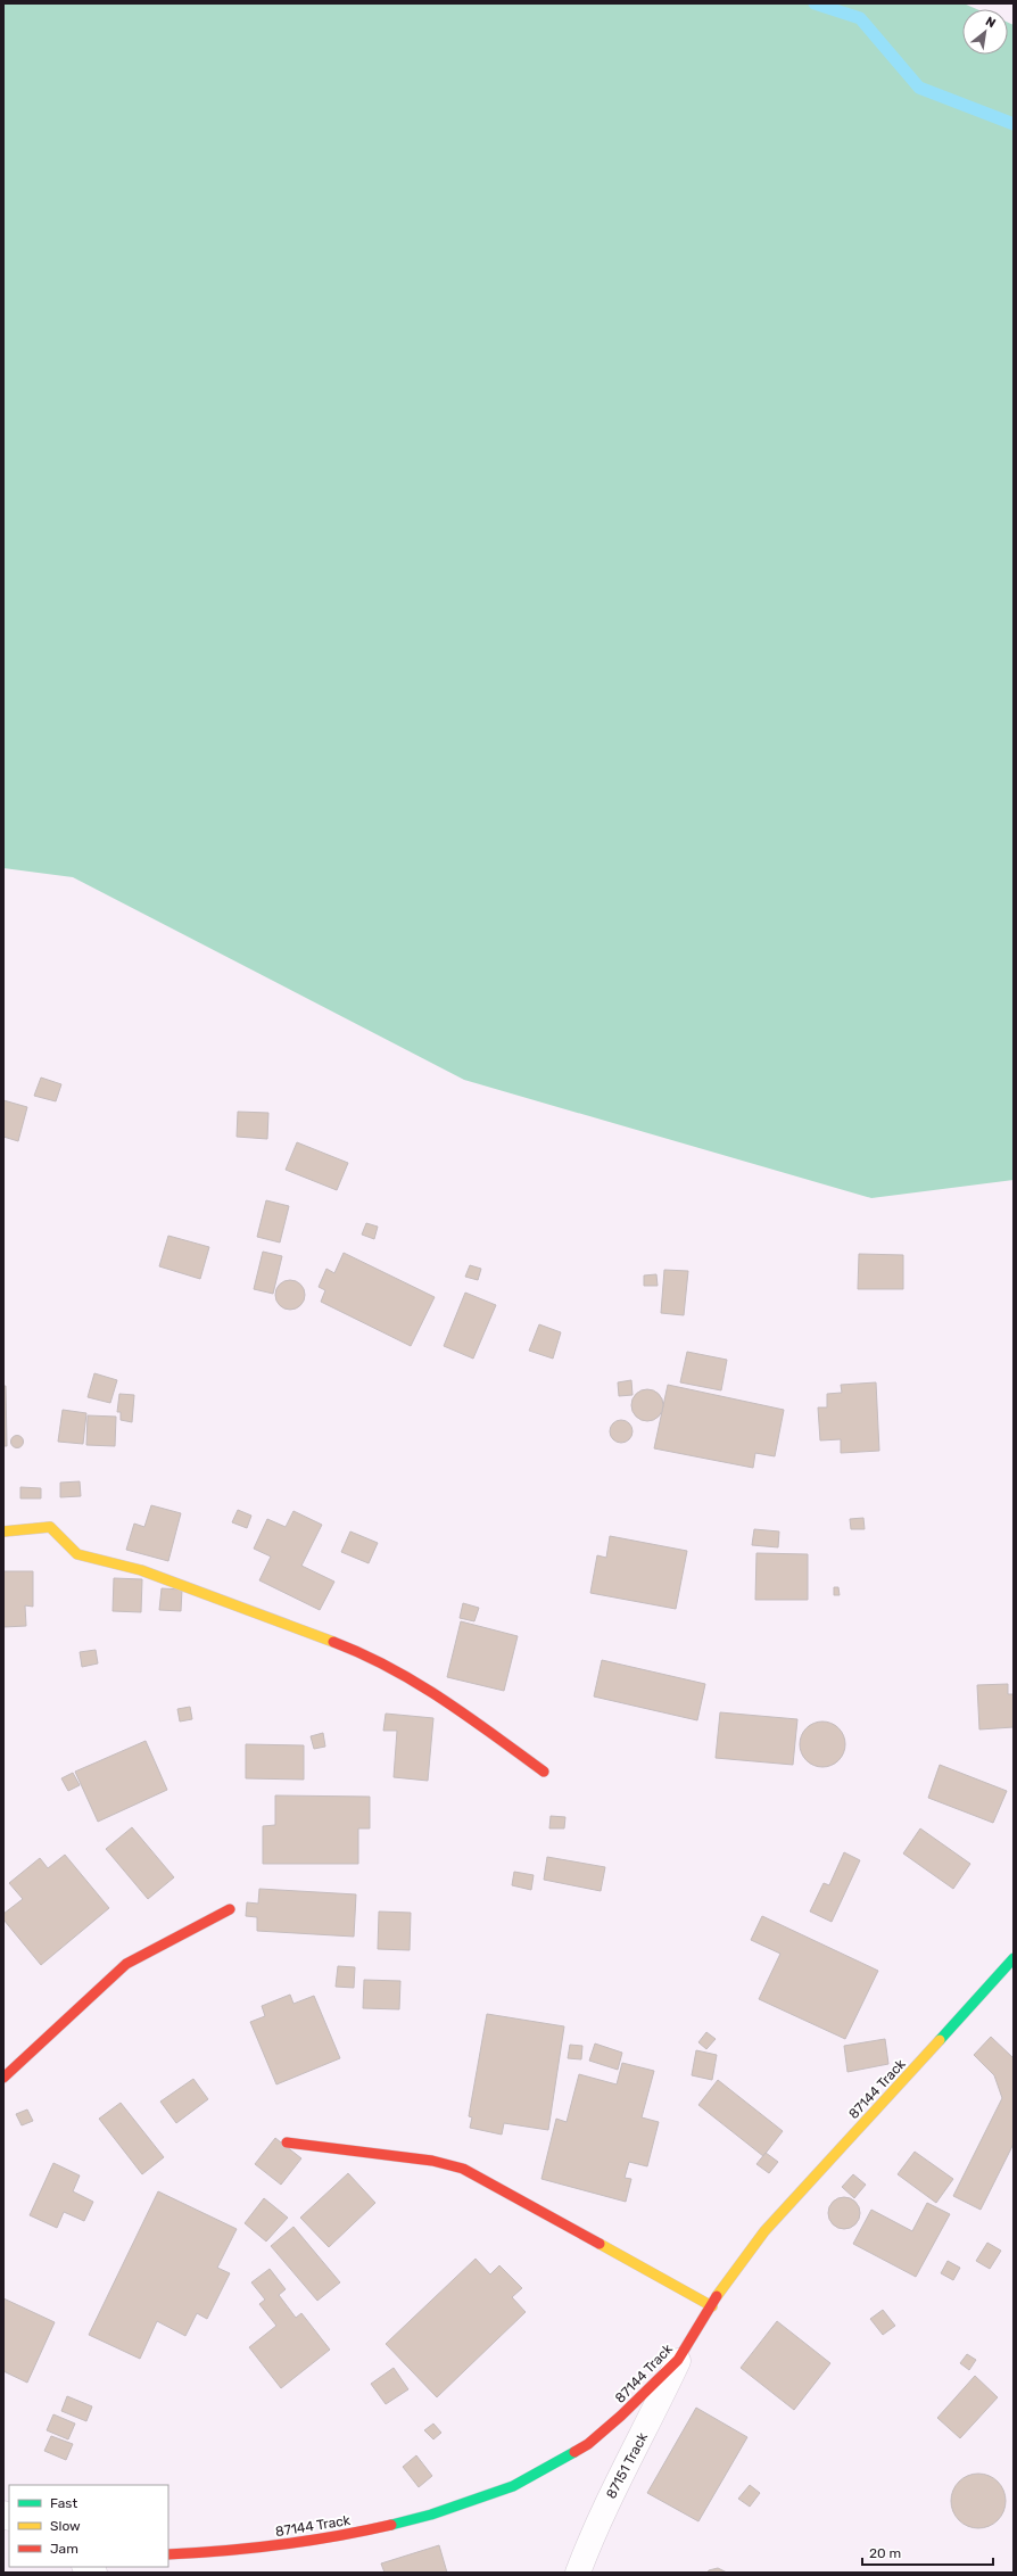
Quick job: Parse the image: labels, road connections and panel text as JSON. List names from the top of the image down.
{
  "streets": {
    "street": ["87144 Track", "87151 Track"]
  },
  "crossings": [
    ["87144 Track", "87151 Track"]
  ],
  "legend": ["Fast", "Slow", "Jam"],
  "scale_bar": "20 m",
  "north": "top right"
}
